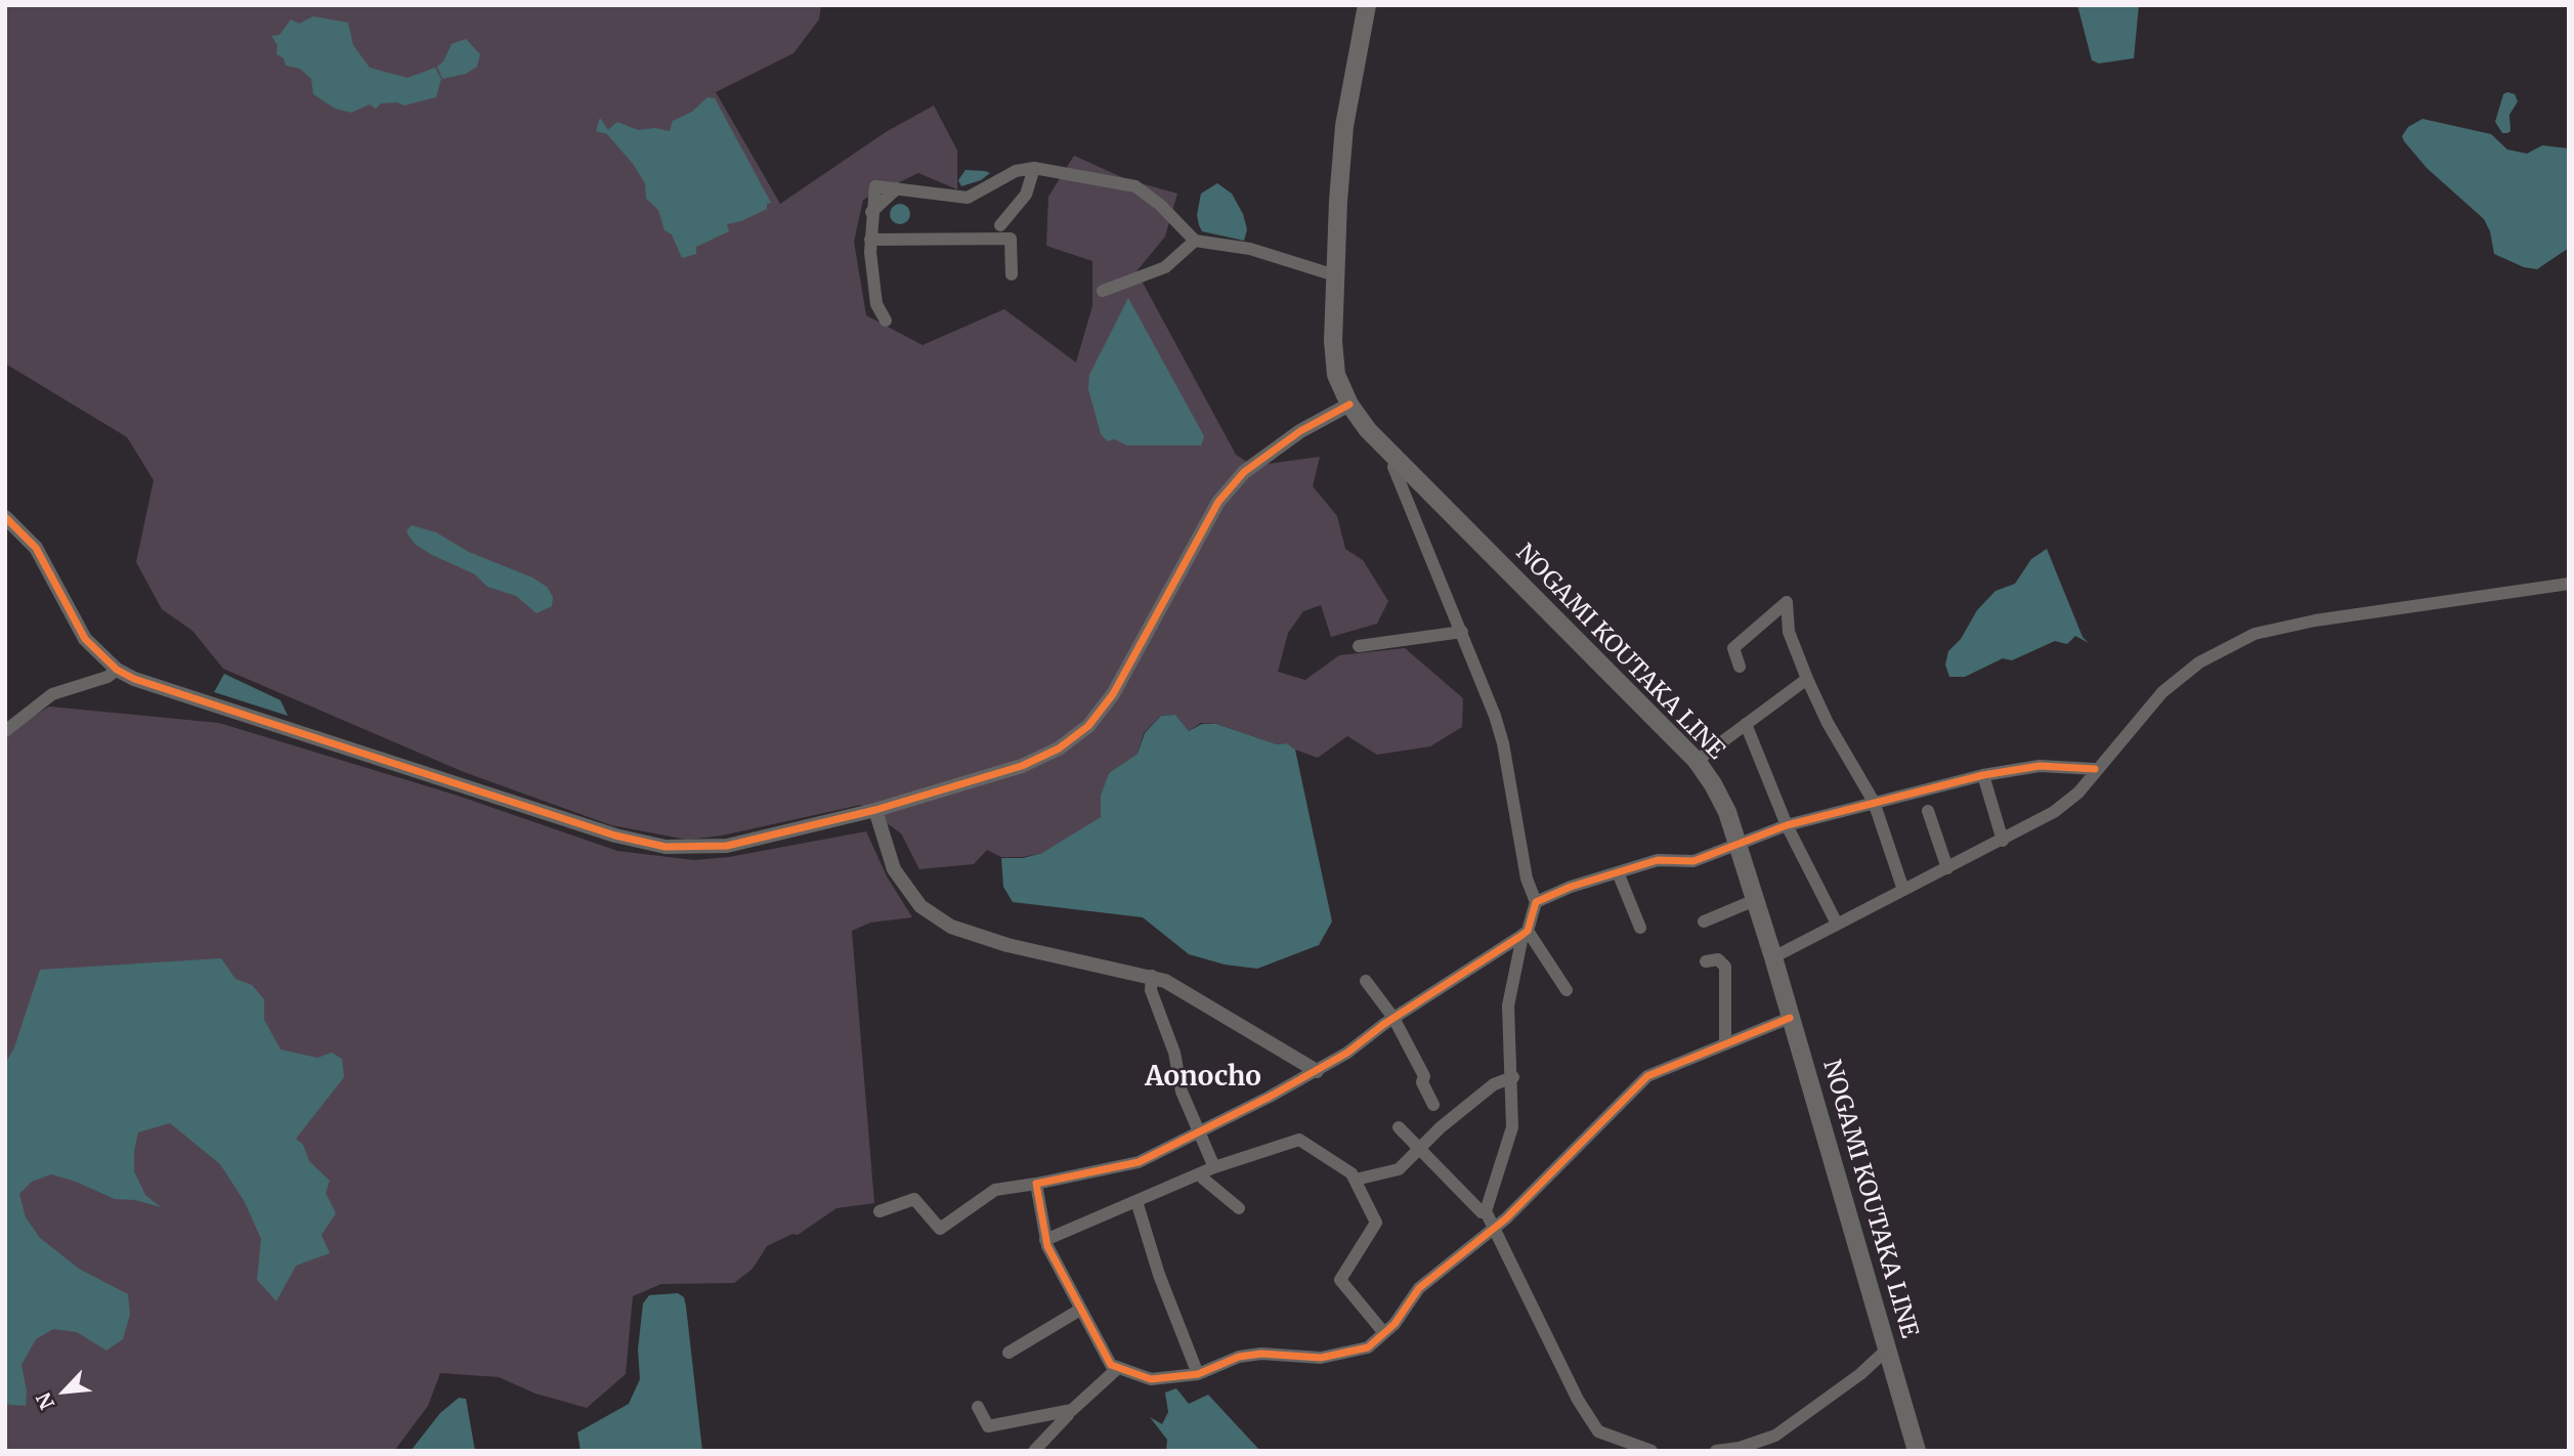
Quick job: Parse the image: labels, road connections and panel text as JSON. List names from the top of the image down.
{
  "streets": {
    "main road": ["NOGAMI KOUTAKA LINE"]
  },
  "districts": ["Aonocho"],
  "north": "bottom left"
}
